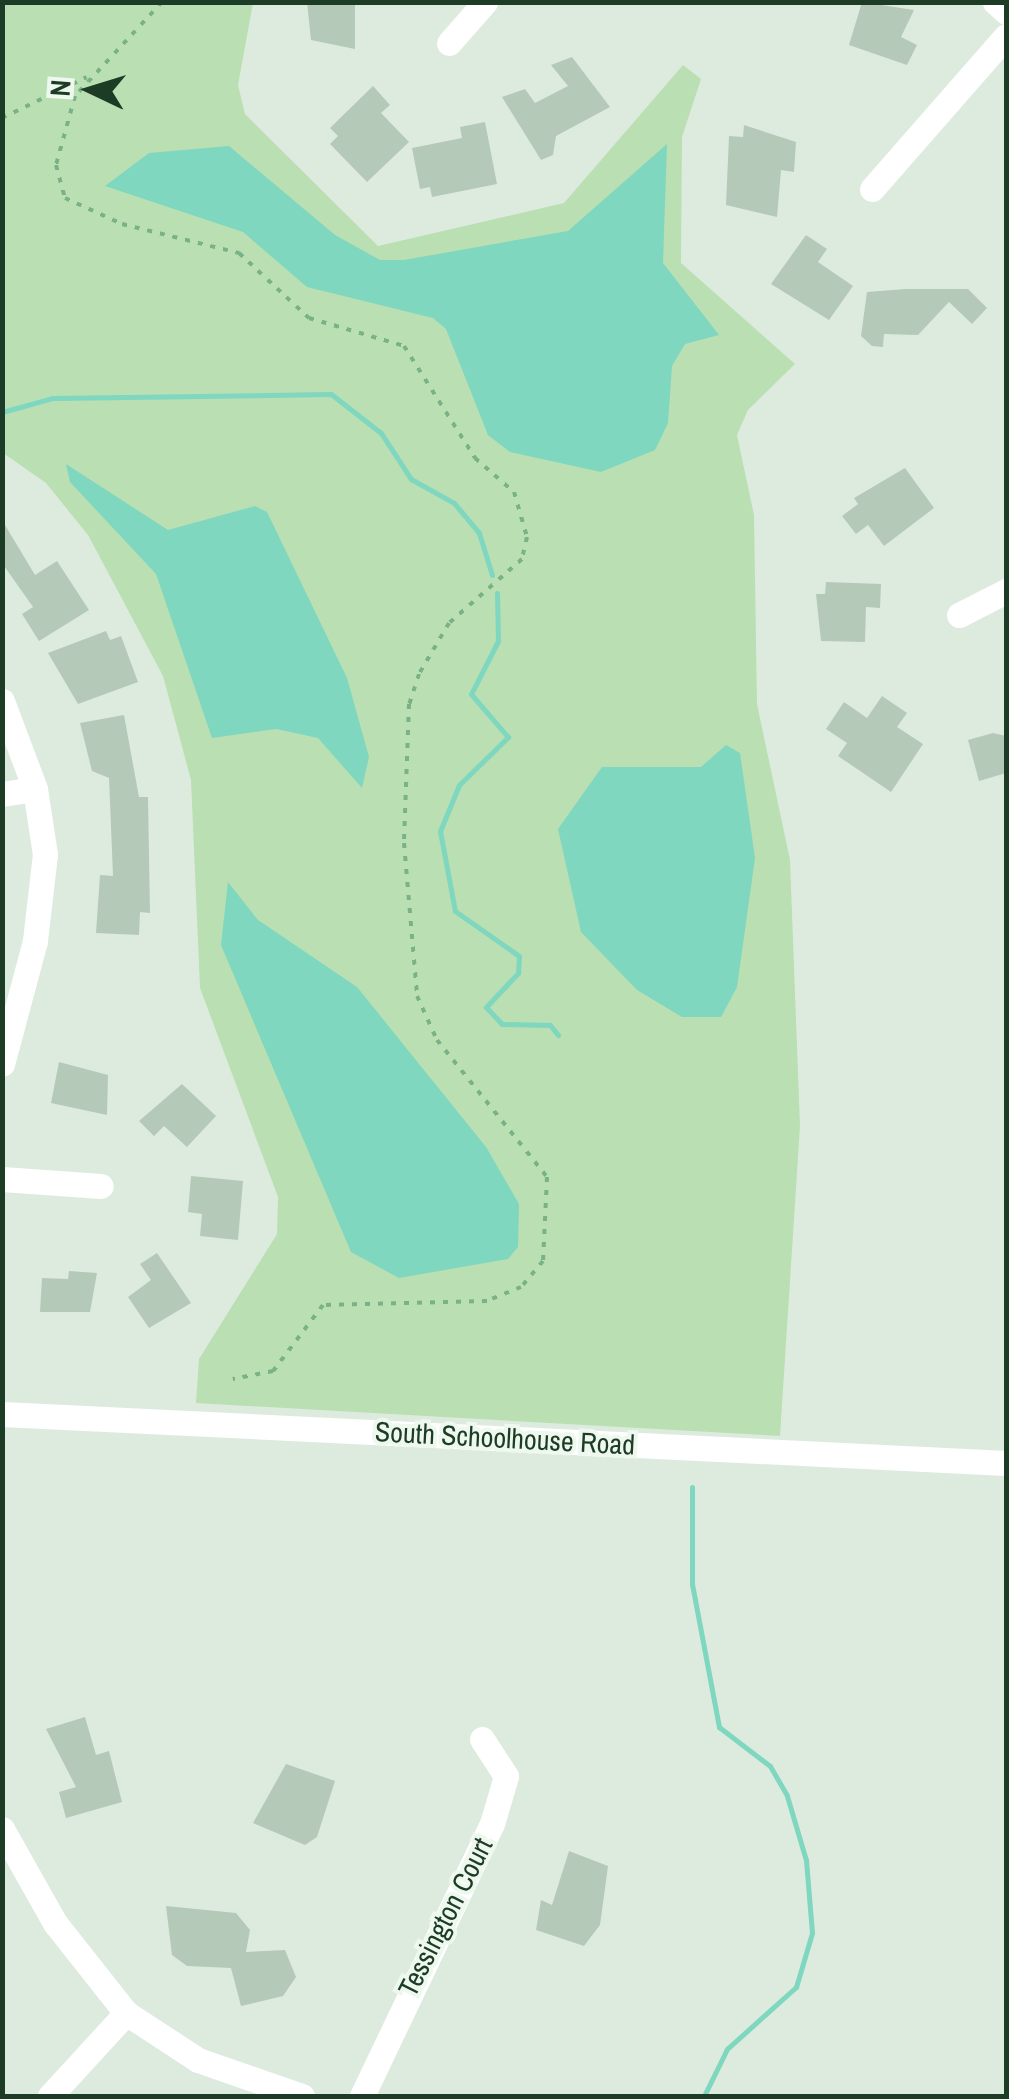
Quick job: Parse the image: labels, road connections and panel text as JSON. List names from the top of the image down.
{
  "streets": {
    "street": ["South Schoolhouse Road", "Tessington Court"]
  },
  "north": "left"
}
